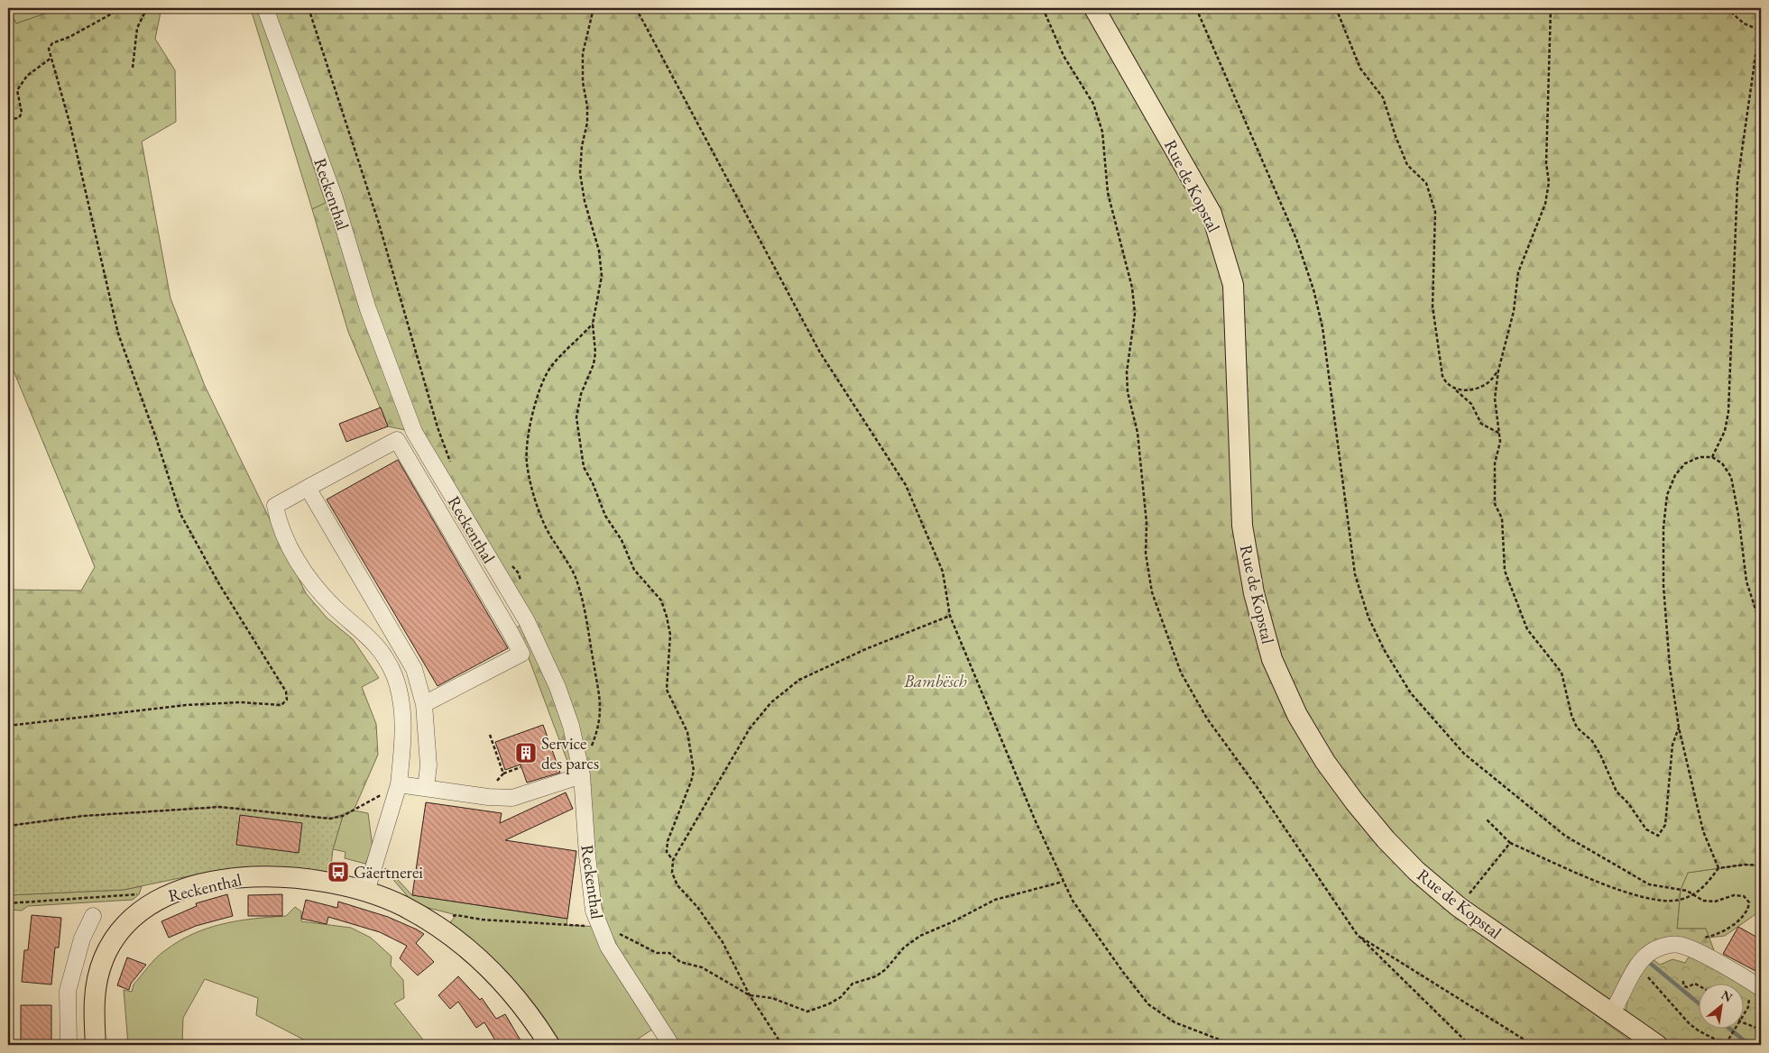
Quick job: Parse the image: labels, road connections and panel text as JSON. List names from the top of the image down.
{
  "streets": {
    "main road": ["Rue de Kopstal", "Reckenthal"]
  },
  "parks": ["Bambësch"],
  "places": {
    "building": ["Service des parcs"],
    "bus stop": ["Gäertnerei"]
  },
  "north": "top right"
}
